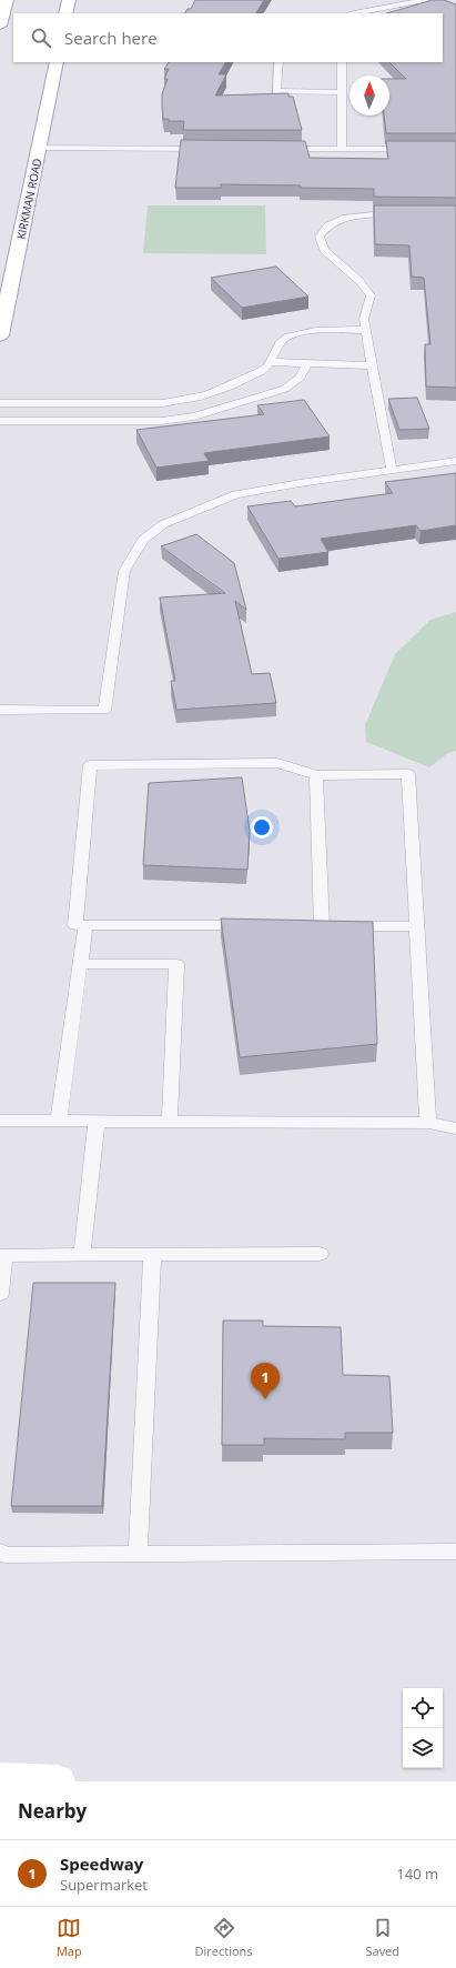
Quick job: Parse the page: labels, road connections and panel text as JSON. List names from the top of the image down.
{
  "streets": {
    "main road": ["KIRKMAN ROAD"]
  },
  "north": "top",
  "page": {
    "search": "Search here",
    "pins": "1",
    "heading": "Nearby",
    "list": [
      {
        "mark": "1",
        "name": "Speedway",
        "note": "Supermarket",
        "value": "140 m"
      }
    ],
    "nav": ["Map", "Directions", "Saved"]
  }
}
